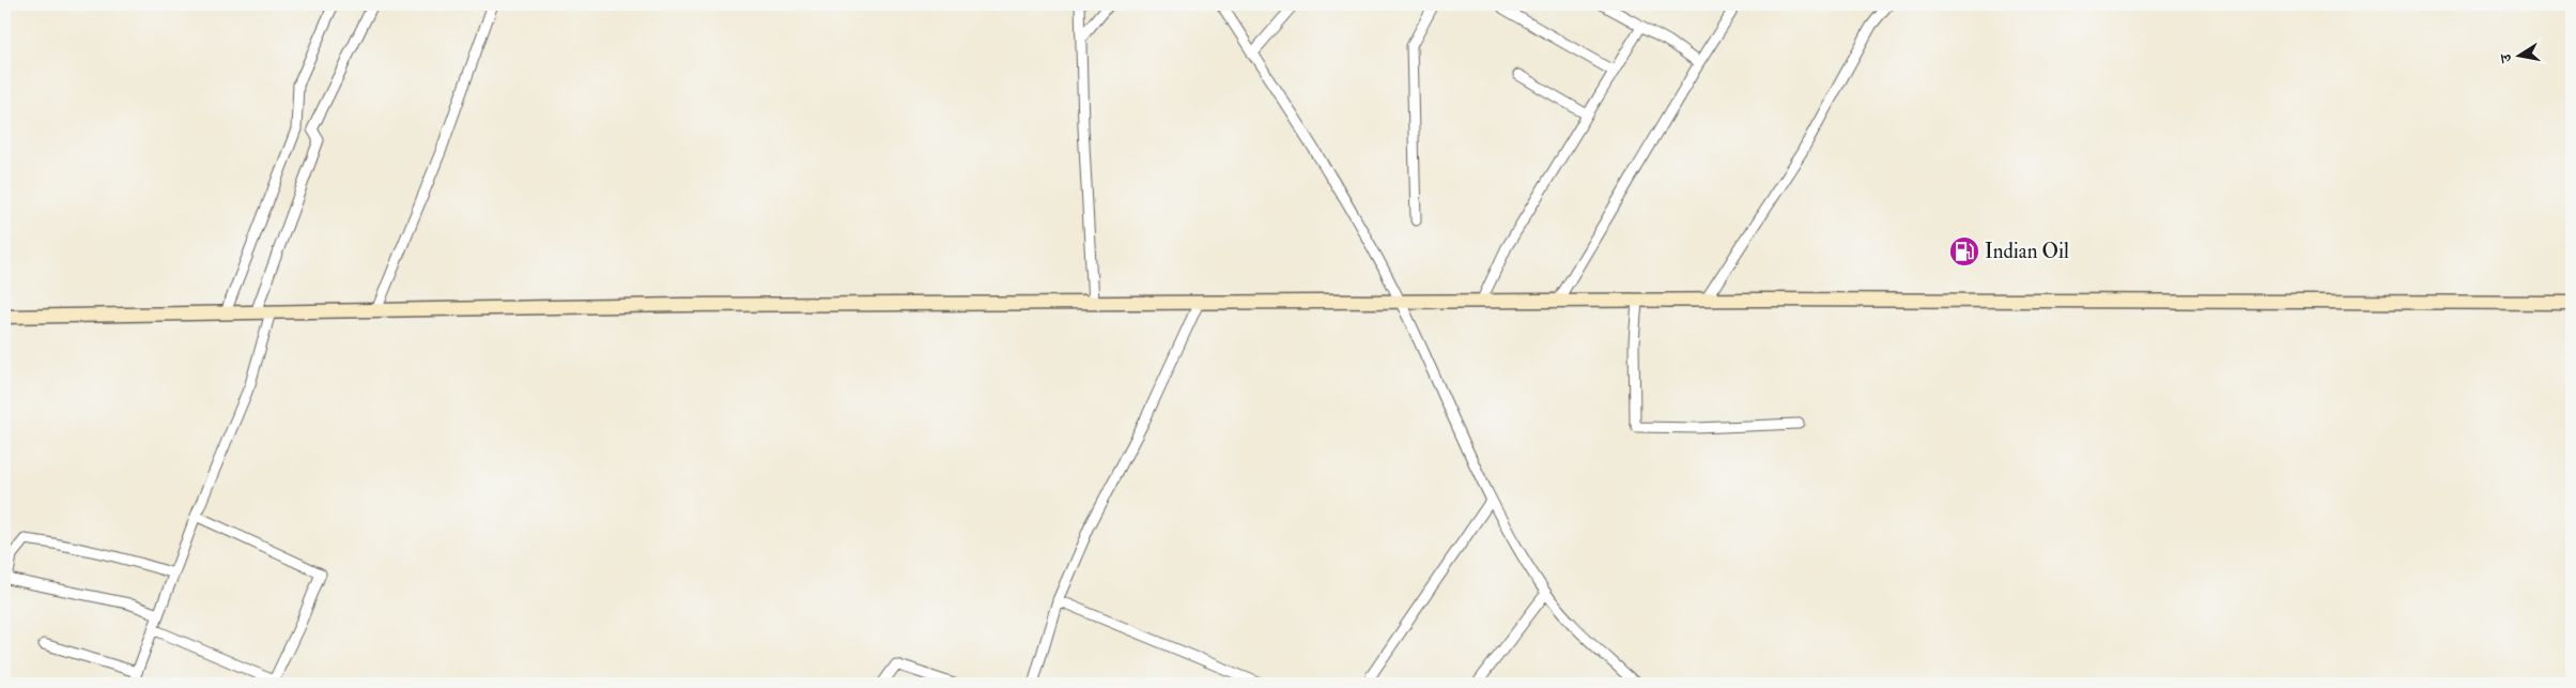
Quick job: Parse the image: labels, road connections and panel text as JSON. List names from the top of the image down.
{
  "places": {
    "fuel station": ["Indian Oil"]
  },
  "north": "left"
}
